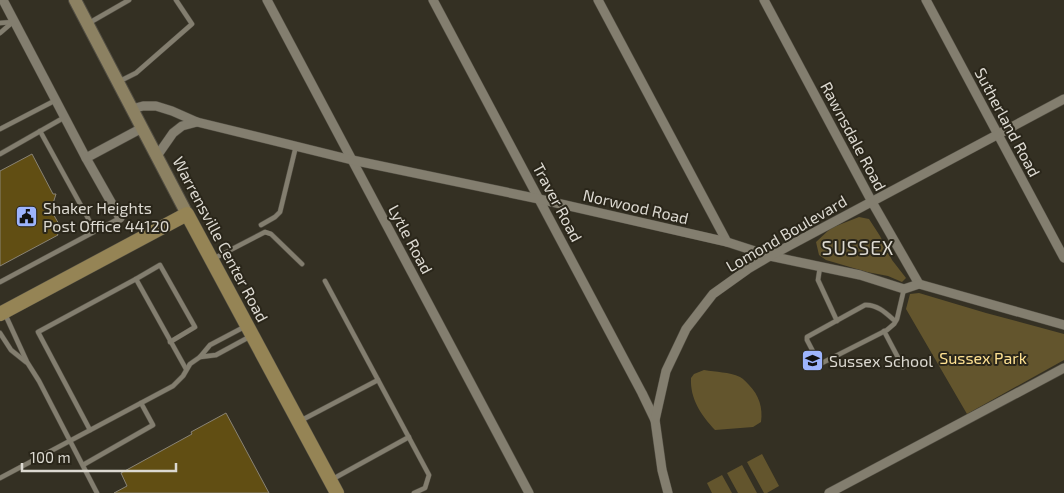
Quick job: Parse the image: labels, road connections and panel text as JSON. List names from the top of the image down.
{
  "streets": {
    "main road": ["Warrensville Center Road"],
    "street": [
      "Sutherland Road",
      "Rawnsdale Road",
      "Traver Road",
      "Norwood Road",
      "Lomond Boulevard",
      "Lytle Road"
    ]
  },
  "crossings": [
    ["Sutherland Road", "Lomond Boulevard"],
    ["Rawnsdale Road", "Lomond Boulevard"],
    ["Traver Road", "Norwood Road"],
    ["Traver Road", "Lomond Boulevard"],
    ["Norwood Road", "Lomond Boulevard"],
    ["Norwood Road", "Warrensville Center Road"],
    ["Norwood Road", "Lytle Road"]
  ],
  "districts": ["SUSSEX"],
  "parks": ["Sussex Park"],
  "places": {
    "public building": ["Shaker Heights Post Office 44120"],
    "school or university": ["Sussex School"]
  },
  "scale_bar": "100 m"
}
